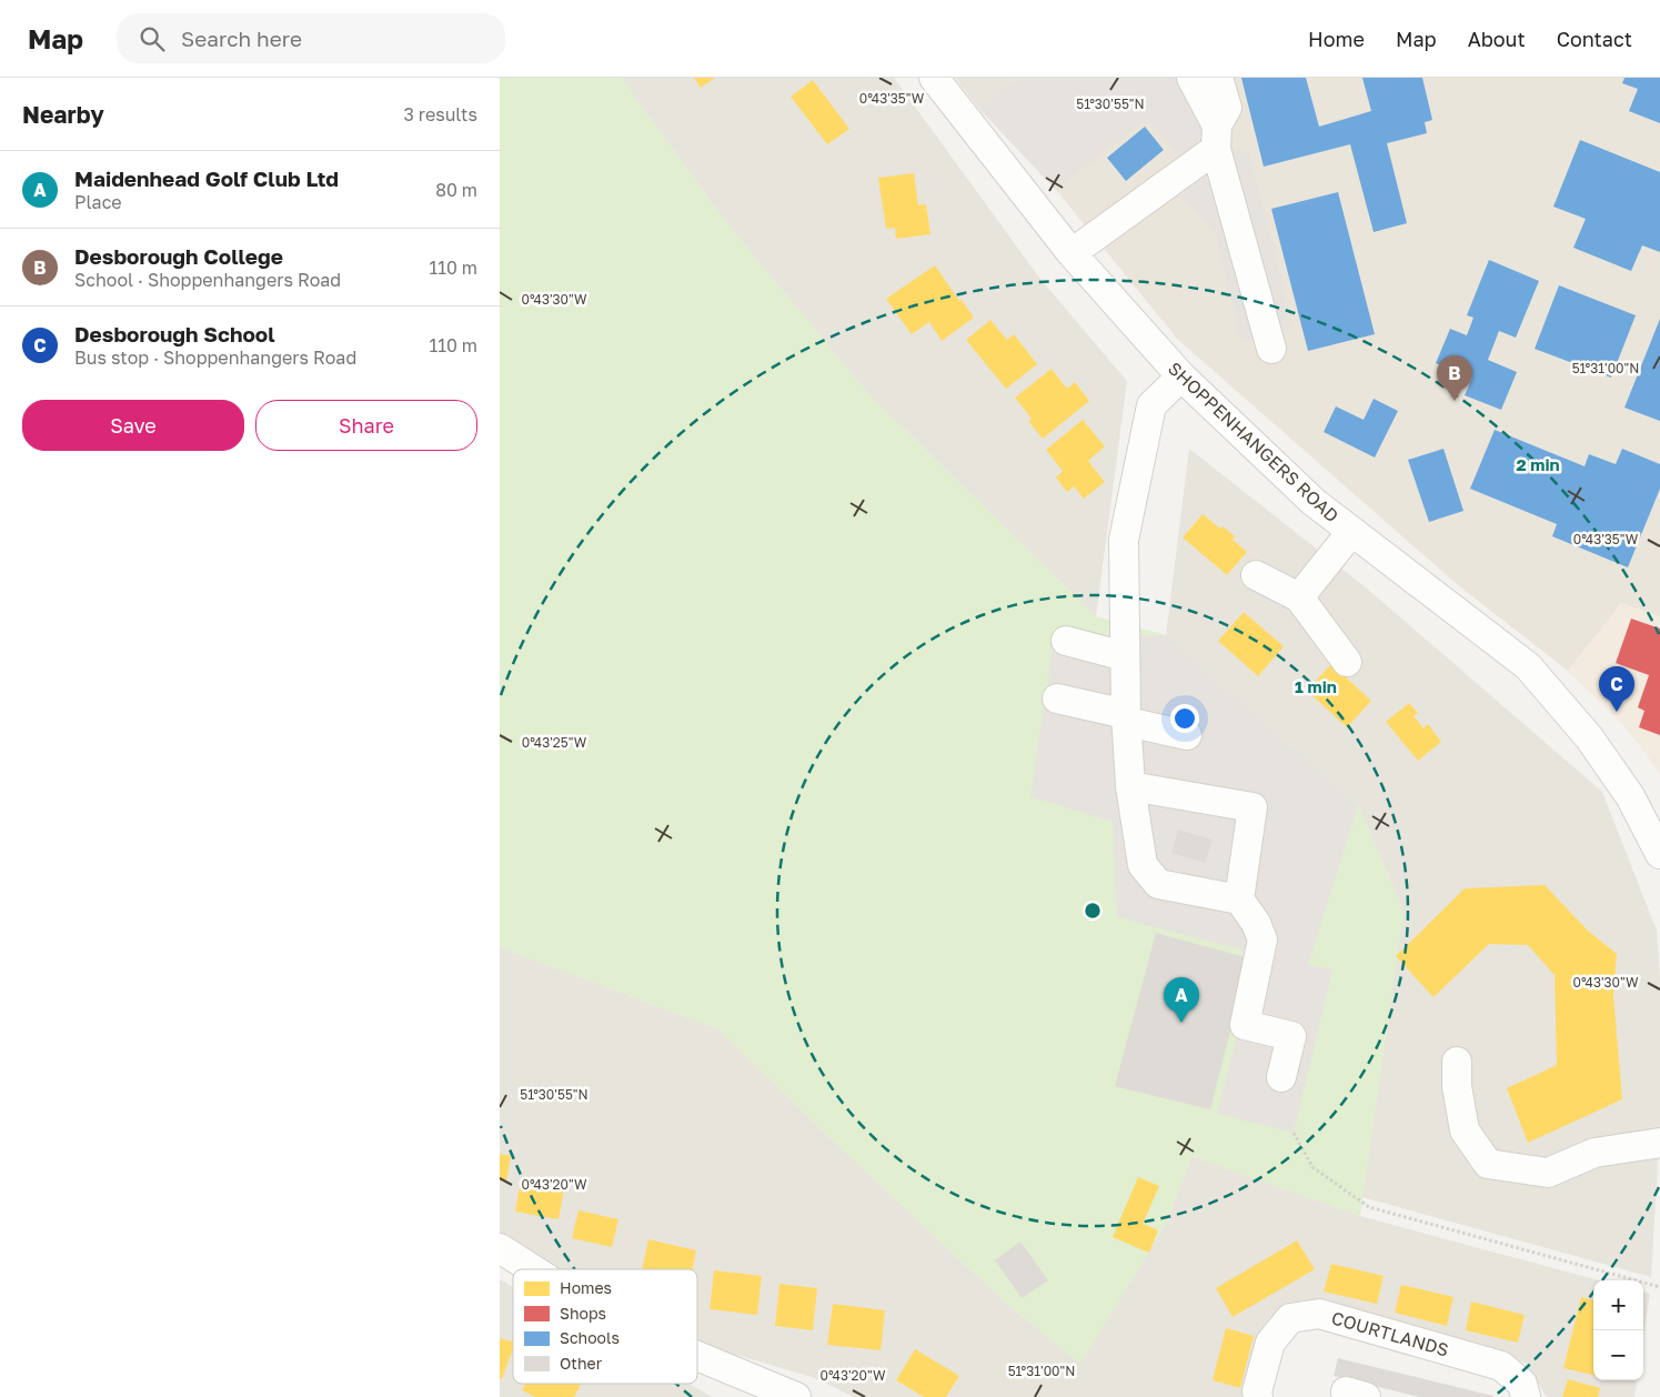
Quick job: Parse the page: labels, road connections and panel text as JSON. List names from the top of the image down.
{
  "streets": {
    "street": ["SHOPPENHANGERS ROAD", "COURTLANDS"]
  },
  "legend": [
    "Homes",
    "Shops",
    "Schools",
    "Other"
  ],
  "page": {
    "header": "Map",
    "search": "Search here",
    "nav": [
      "Home",
      "Map",
      "About",
      "Contact"
    ],
    "heading": ["Nearby", "3 results"],
    "list": [
      {
        "mark": "A",
        "name": "Maidenhead Golf Club Ltd",
        "note": "Place",
        "value": "80 m"
      },
      {
        "mark": "B",
        "name": "Desborough College",
        "note": "School · Shoppenhangers Road",
        "value": "110 m"
      },
      {
        "mark": "C",
        "name": "Desborough School",
        "note": "Bus stop · Shoppenhangers Road",
        "value": "110 m"
      }
    ],
    "pins": ["B", "C", "A"],
    "buttons": ["Save", "Share"],
    "map_buttons": ["+", "−"]
  },
  "coordinates": [
    "0°43'35\"W",
    "51°30'55\"N",
    "0°43'30\"W",
    "51°31'00\"N",
    "0°43'25\"W",
    "0°43'20\"W"
  ],
  "rings": ["2 min", "1 min"]
}
